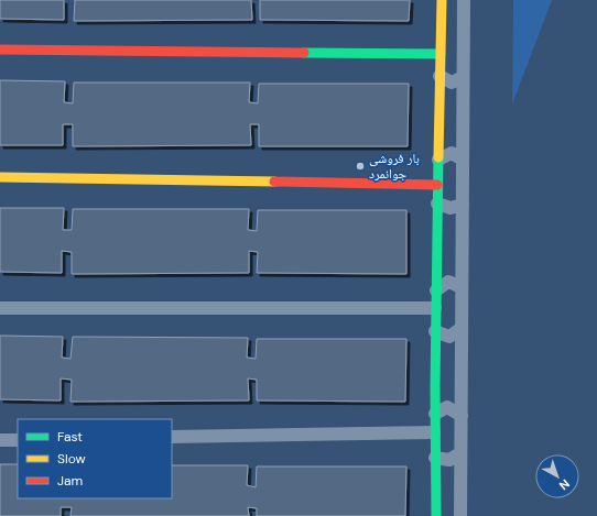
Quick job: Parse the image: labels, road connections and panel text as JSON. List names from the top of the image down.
{
  "places": ["بار فروشی جوانمرد"],
  "legend": ["Fast", "Slow", "Jam"],
  "north": "bottom right"
}
